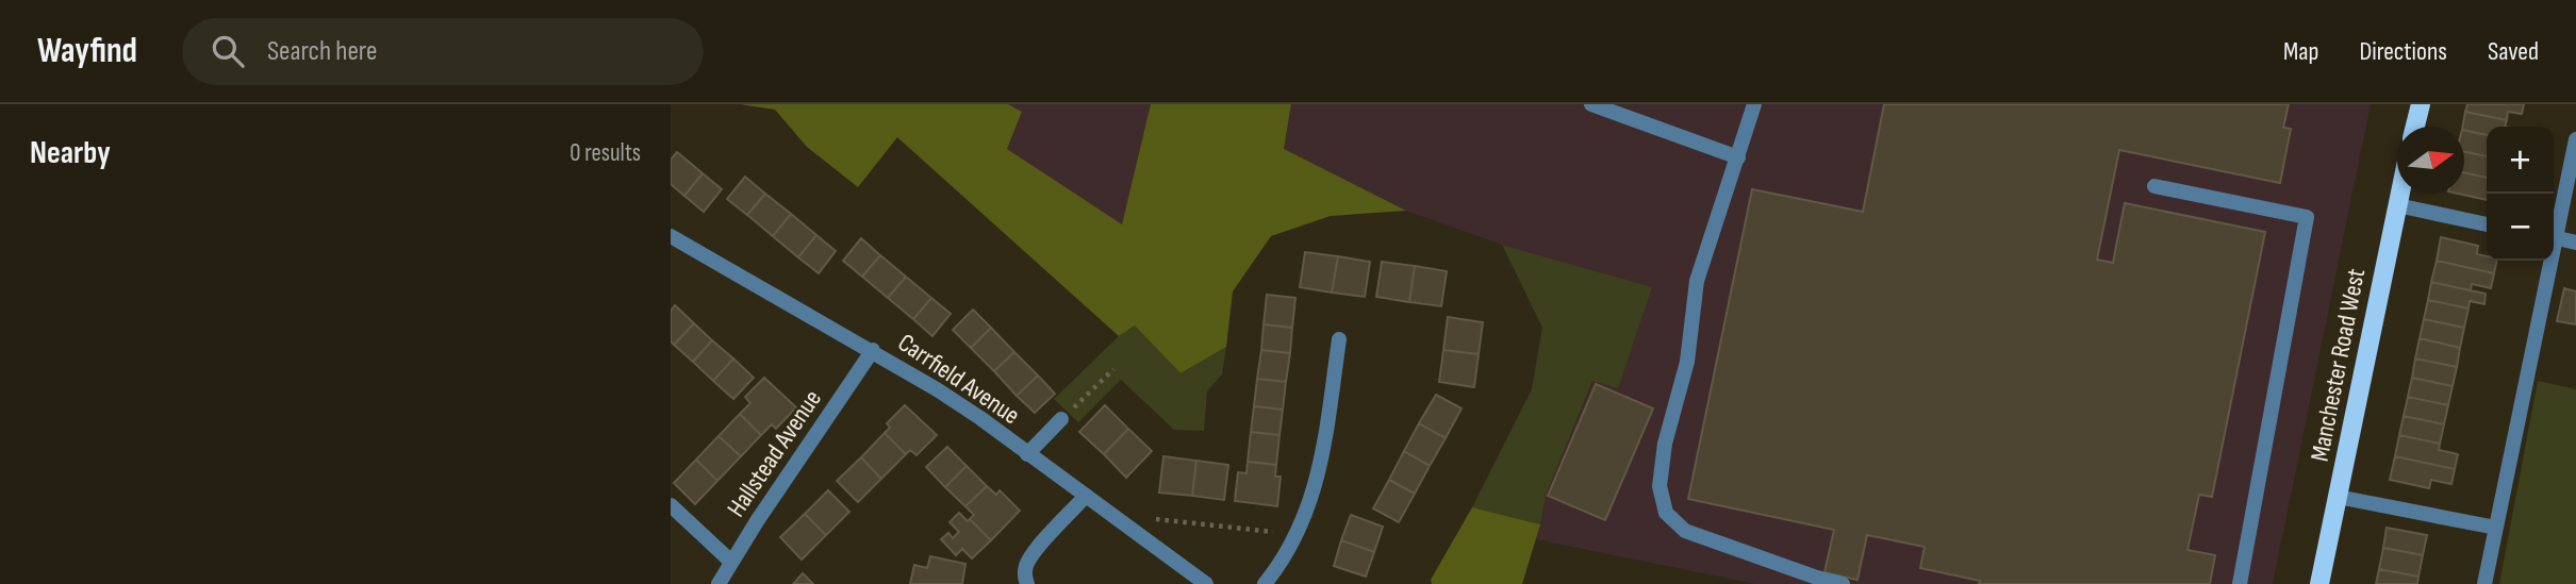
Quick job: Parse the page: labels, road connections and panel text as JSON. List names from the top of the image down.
{
  "streets": {
    "main road": ["Manchester Road West"],
    "street": ["Carrfield Avenue", "Hallstead Avenue"]
  },
  "crossings": [
    ["Carrfield Avenue", "Hallstead Avenue"]
  ],
  "north": "right",
  "page": {
    "header": "Wayfind",
    "search": "Search here",
    "nav": ["Map", "Directions", "Saved"],
    "heading": ["Nearby", "0 results"],
    "map_buttons": ["+", "−"]
  }
}
